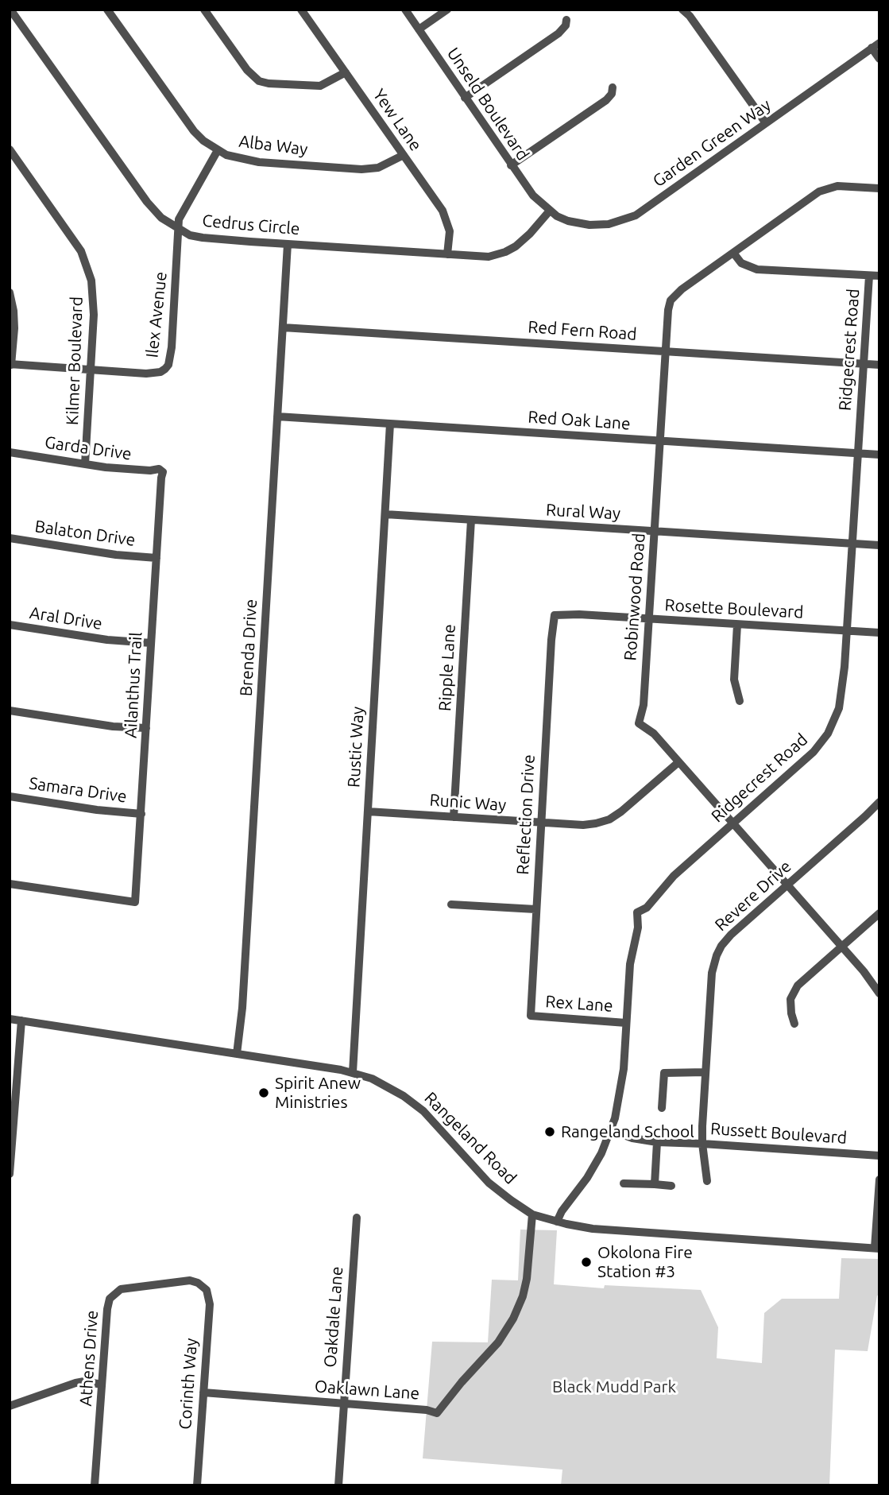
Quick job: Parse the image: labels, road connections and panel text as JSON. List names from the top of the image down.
{
  "streets": {
    "street": [
      "Unseld Boulevard",
      "Yew Lane",
      "Garden Green Way",
      "Alba Way",
      "Cedrus Circle",
      "Ilex Avenue",
      "Red Fern Road",
      "Ridgecrest Road",
      "Kilmer Boulevard",
      "Red Oak Lane",
      "Garda Drive",
      "Rural Way",
      "Balaton Drive",
      "Robinwood Road",
      "Rosette Boulevard",
      "Aral Drive",
      "Brenda Drive",
      "Ripple Lane",
      "Ailanthus Trail",
      "Rustic Way",
      "Samara Drive",
      "Runic Way",
      "Reflection Drive",
      "Revere Drive",
      "Rex Lane",
      "Russett Boulevard",
      "Rangeland Road",
      "Oakdale Lane",
      "Athens Drive",
      "Corinth Way",
      "Oaklawn Lane"
    ]
  },
  "crossings": [
    ["Unseld Boulevard", "Garden Green Way"],
    ["Unseld Boulevard", "Cedrus Circle"],
    ["Yew Lane", "Alba Way"],
    ["Yew Lane", "Cedrus Circle"],
    ["Garden Green Way", "Cedrus Circle"],
    ["Alba Way", "Ilex Avenue"],
    ["Cedrus Circle", "Ilex Avenue"],
    ["Cedrus Circle", "Brenda Drive"],
    ["Ilex Avenue", "Kilmer Boulevard"],
    ["Red Fern Road", "Ridgecrest Road"],
    ["Red Fern Road", "Robinwood Road"],
    ["Red Fern Road", "Brenda Drive"],
    ["Ridgecrest Road", "Red Oak Lane"],
    ["Ridgecrest Road", "Rural Way"],
    ["Ridgecrest Road", "Robinwood Road"],
    ["Ridgecrest Road", "Rosette Boulevard"],
    ["Ridgecrest Road", "Rex Lane"],
    ["Ridgecrest Road", "Russett Boulevard"],
    ["Ridgecrest Road", "Rangeland Road"],
    ["Kilmer Boulevard", "Garda Drive"],
    ["Red Oak Lane", "Robinwood Road"],
    ["Red Oak Lane", "Brenda Drive"],
    ["Red Oak Lane", "Rustic Way"],
    ["Garda Drive", "Ailanthus Trail"],
    ["Rural Way", "Robinwood Road"],
    ["Rural Way", "Ripple Lane"],
    ["Rural Way", "Rustic Way"],
    ["Balaton Drive", "Ailanthus Trail"],
    ["Robinwood Road", "Rosette Boulevard"],
    ["Robinwood Road", "Runic Way"],
    ["Robinwood Road", "Revere Drive"],
    ["Rosette Boulevard", "Reflection Drive"],
    ["Aral Drive", "Ailanthus Trail"],
    ["Brenda Drive", "Rangeland Road"],
    ["Ripple Lane", "Runic Way"],
    ["Ailanthus Trail", "Samara Drive"],
    ["Rustic Way", "Runic Way"],
    ["Rustic Way", "Rangeland Road"],
    ["Runic Way", "Reflection Drive"],
    ["Reflection Drive", "Rex Lane"],
    ["Revere Drive", "Russett Boulevard"],
    ["Rangeland Road", "Oaklawn Lane"],
    ["Oakdale Lane", "Oaklawn Lane"],
    ["Athens Drive", "Corinth Way"],
    ["Corinth Way", "Oaklawn Lane"]
  ],
  "parks": ["Black Mudd Park"],
  "places": ["Spirit Anew Ministries", "Rangeland School", "Okolona Fire Station #3"]
}
